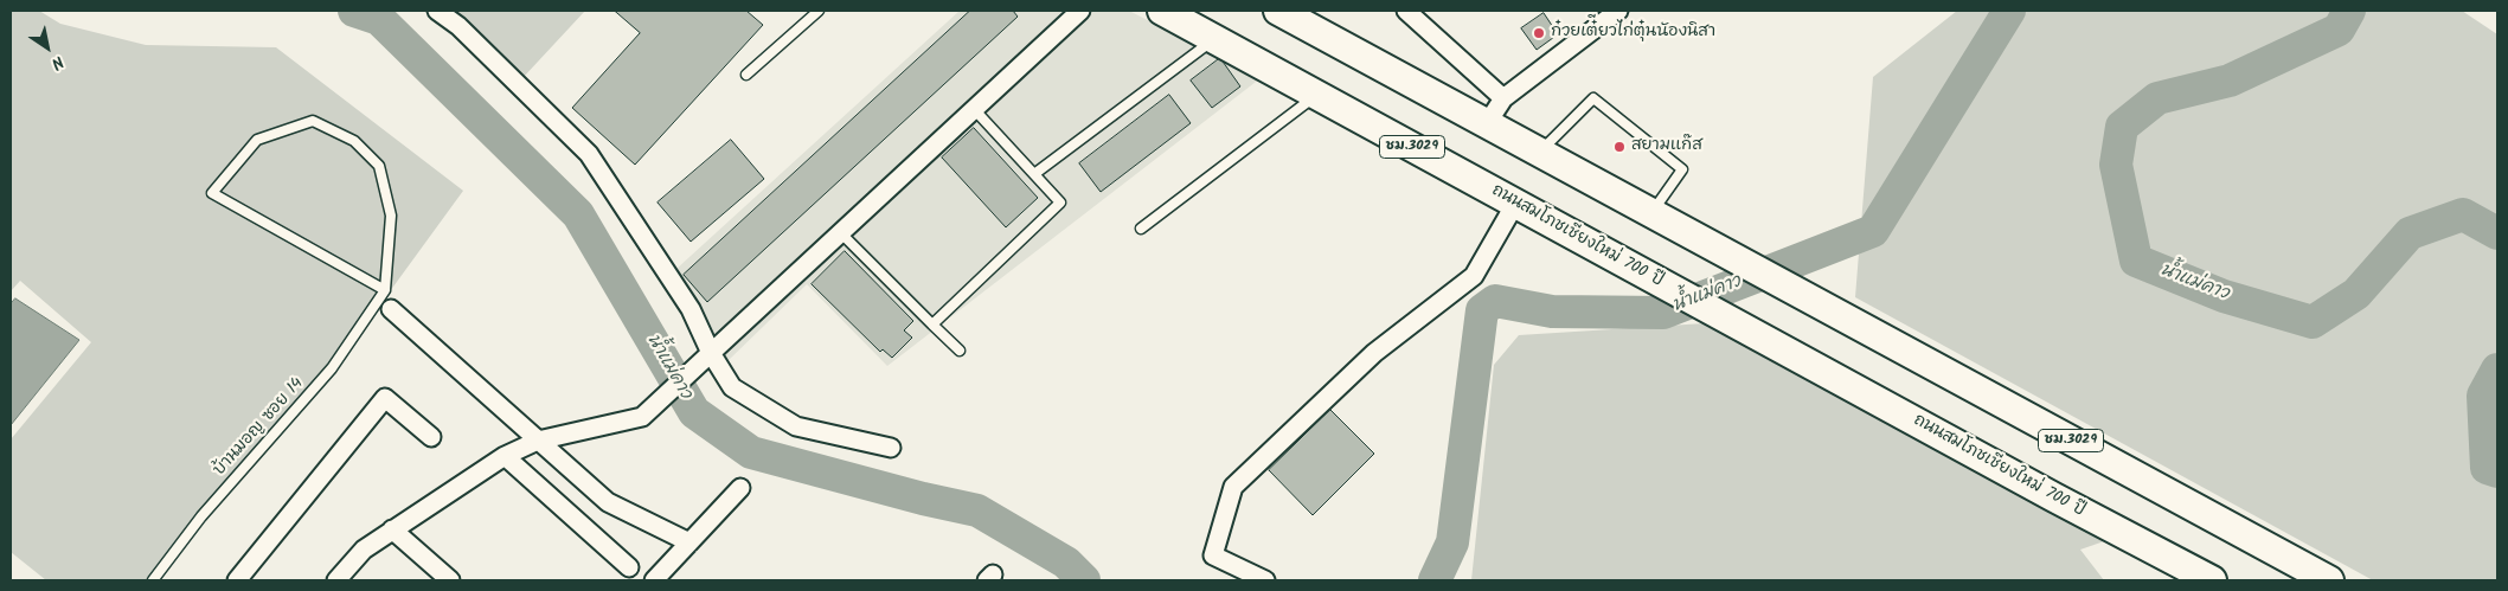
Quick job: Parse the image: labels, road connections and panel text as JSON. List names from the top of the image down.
{
  "streets": {
    "main road": ["ชม.3029", "ถนนสมโภชเชียงใหม่ 700 ปี"],
    "lane": ["บ้านมอญ ซอย 14"]
  },
  "water": ["น้ำแม่คาว"],
  "places": ["ก๋วยเต๋ียวไก่ตุ๋นนัองนิสา", "สยามแก๊ส"],
  "north": "bottom right"
}
